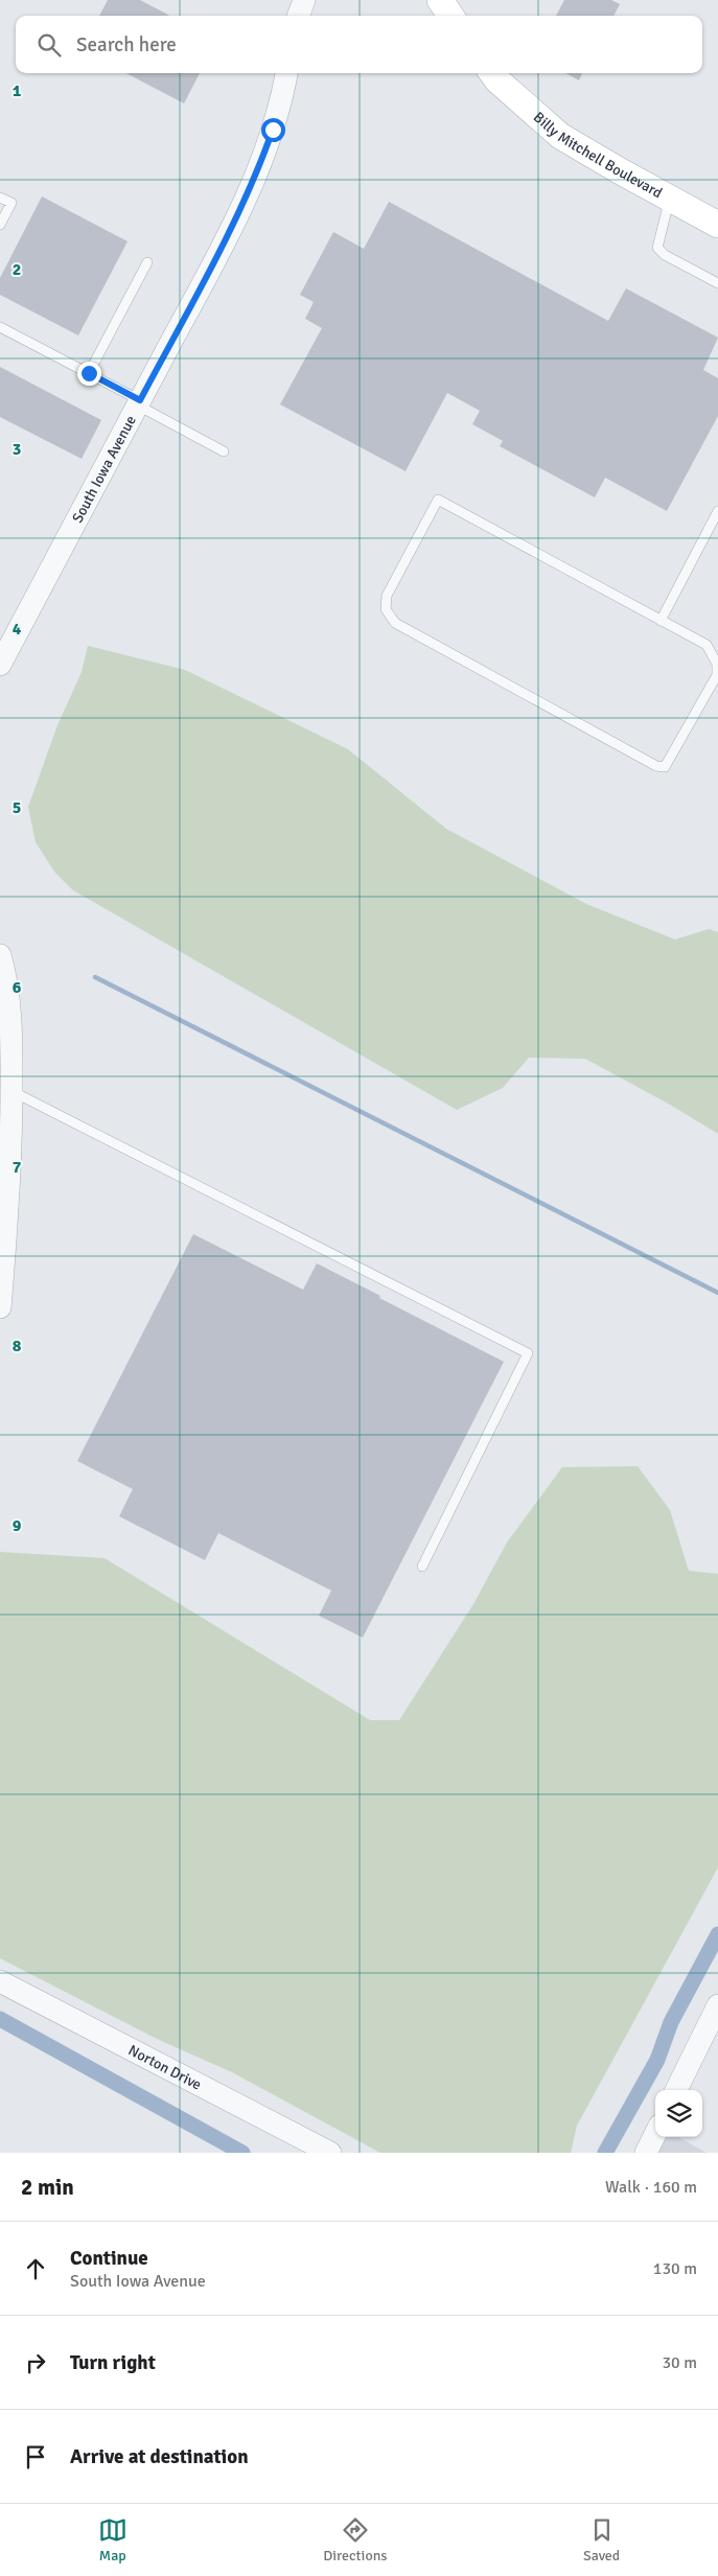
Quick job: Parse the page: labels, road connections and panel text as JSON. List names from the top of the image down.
{
  "streets": {
    "main road": ["Billy Mitchell Boulevard"],
    "street": ["South Iowa Avenue", "Norton Drive"]
  },
  "page": {
    "search": "Search here",
    "heading": ["2 min", "Walk · 160 m"],
    "list": [
      ["Continue", "South Iowa Avenue", "130 m"],
      ["Turn right", "30 m"],
      "Arrive at destination"
    ],
    "nav": ["Map", "Directions", "Saved"]
  },
  "grid": {
    "rows": [
      "1",
      "2",
      "3",
      "4",
      "5",
      "6",
      "7",
      "8",
      "9"
    ]
  }
}
